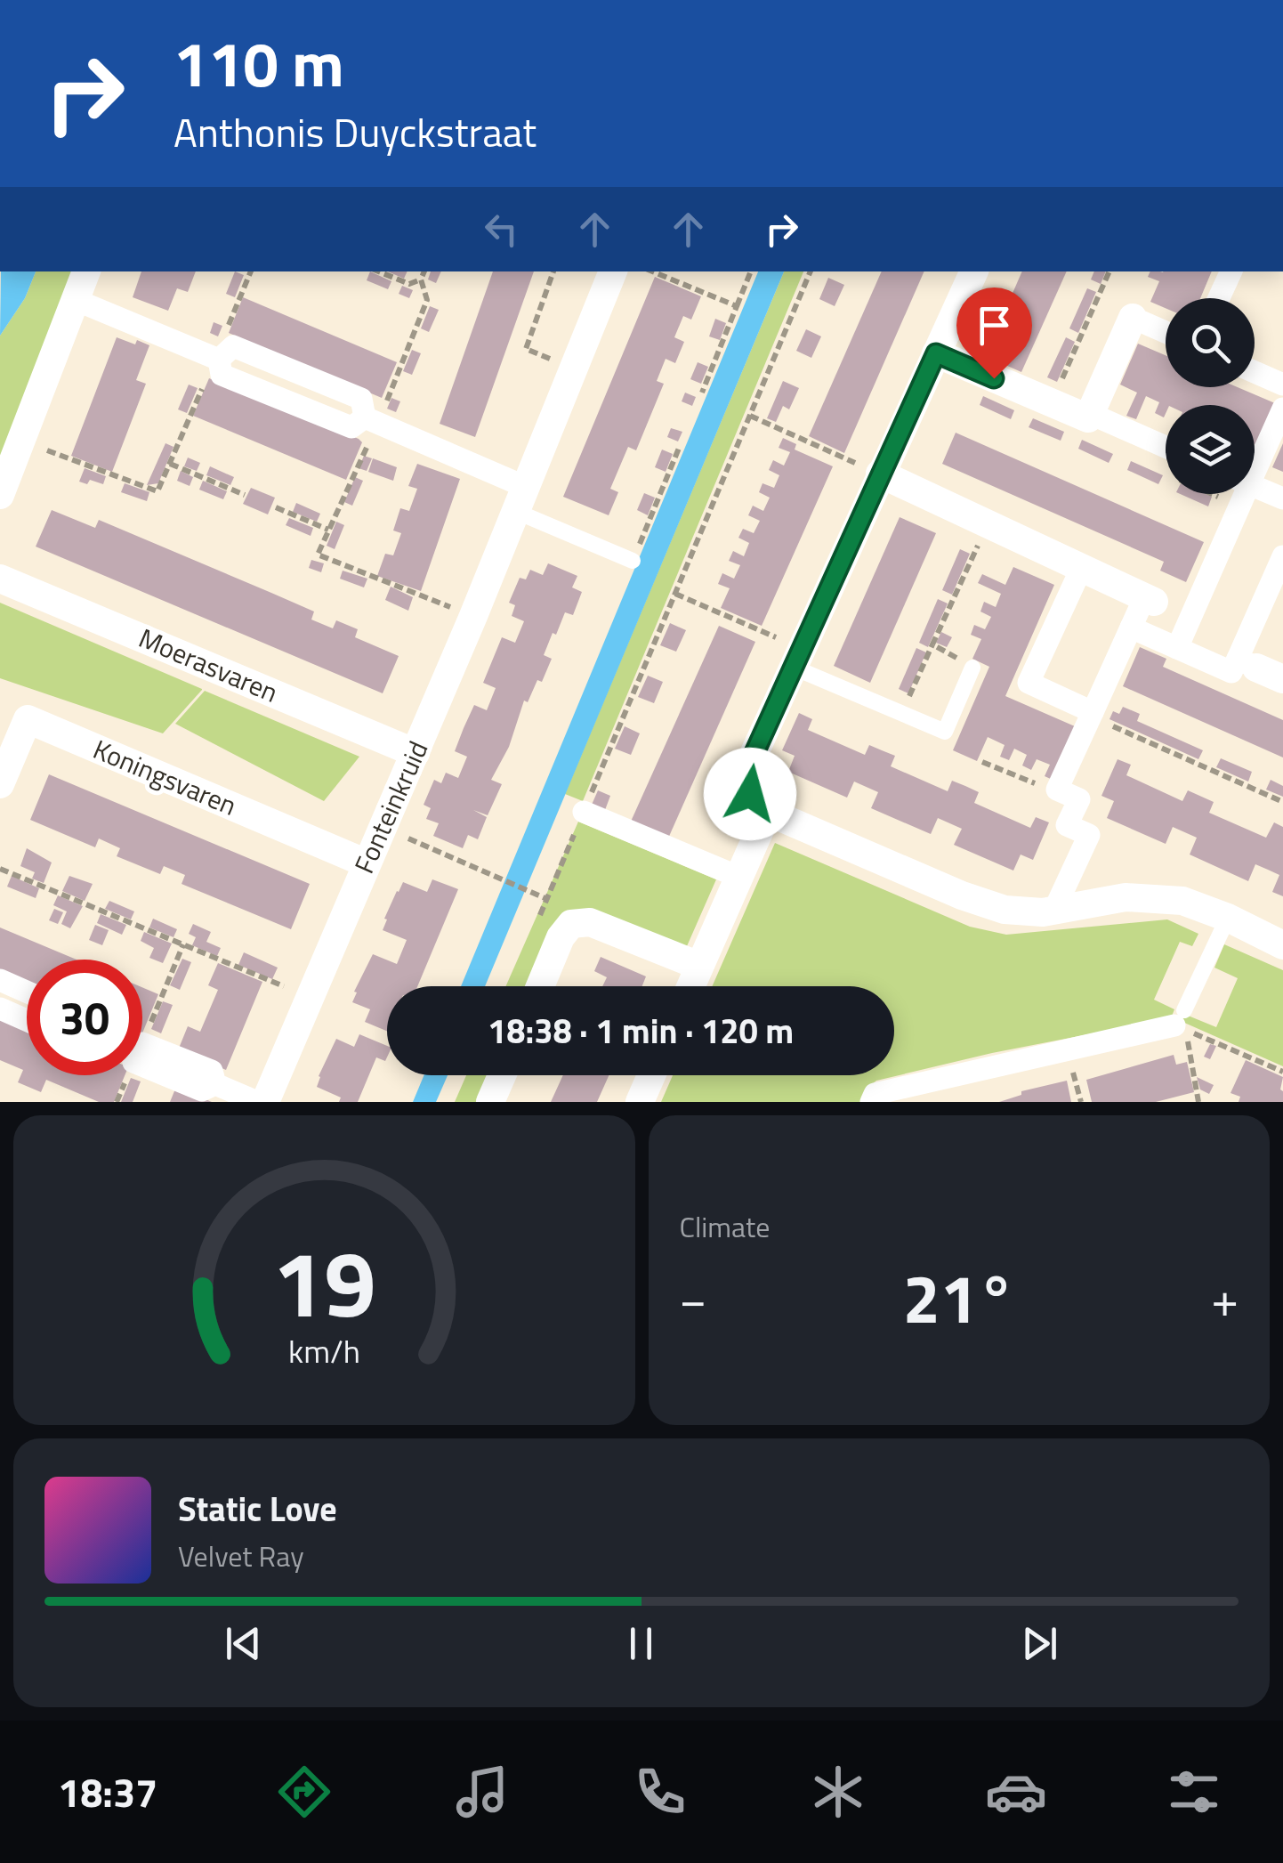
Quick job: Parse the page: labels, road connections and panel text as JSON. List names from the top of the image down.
{
  "streets": {
    "street": ["Moerasvaren", "Koningsvaren", "Fonteinkruid"]
  },
  "crossings": [
    ["Moerasvaren", "Fonteinkruid"],
    ["Koningsvaren", "Fonteinkruid"]
  ],
  "page": {
    "turn": ["110 m", "Anthonis Duyckstraat"],
    "limit": "30",
    "trip": "18:38 · 1 min · 120 m",
    "tile": "Climate",
    "heat": ["−", "21°", "+"],
    "song": ["Static Love", "Velvet Ray"],
    "tabs": "18:37",
    "gauge": ["19", "km/h"]
  }
}
